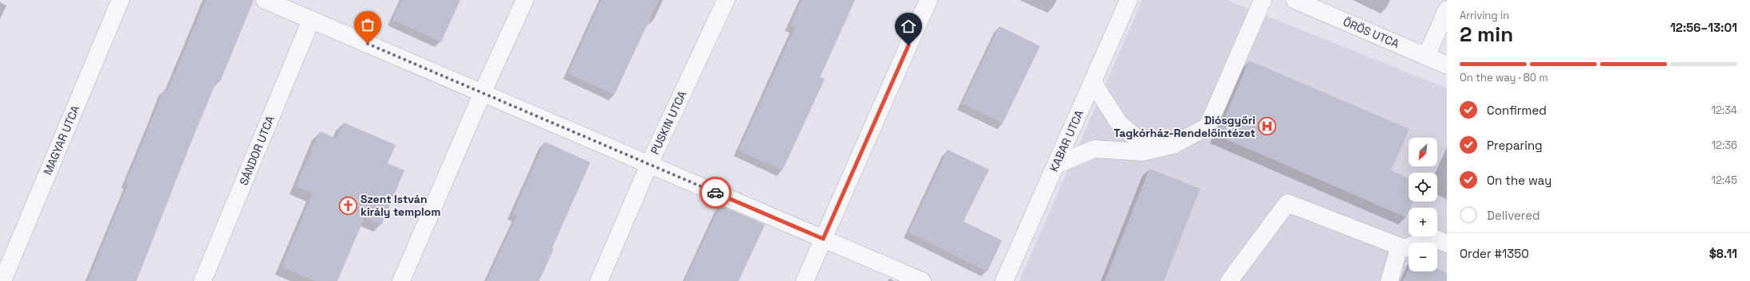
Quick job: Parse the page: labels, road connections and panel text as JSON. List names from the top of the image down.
{
  "streets": {
    "street": [
      "ÖRÖS UTCA",
      "PUSKIN UTCA",
      "MAGYAR UTCA",
      "KABAR UTCA",
      "SÁNDOR UTCA"
    ]
  },
  "places": {
    "hospital": ["Diósgyőri Tagkórház-Rendelőintézet"],
    "church": ["Szent István király templom"]
  },
  "north": "bottom left",
  "page": {
    "heading": ["2 min", "Arriving in", "12:56–13:01"],
    "panel": ["Order #1350", "$8.11"],
    "bar": "On the way · 80 m",
    "list": [
      ["Confirmed", "12:34"],
      ["Preparing", "12:36"],
      ["On the way", "12:45"],
      "Delivered"
    ],
    "map_buttons": ["+", "−"]
  }
}
